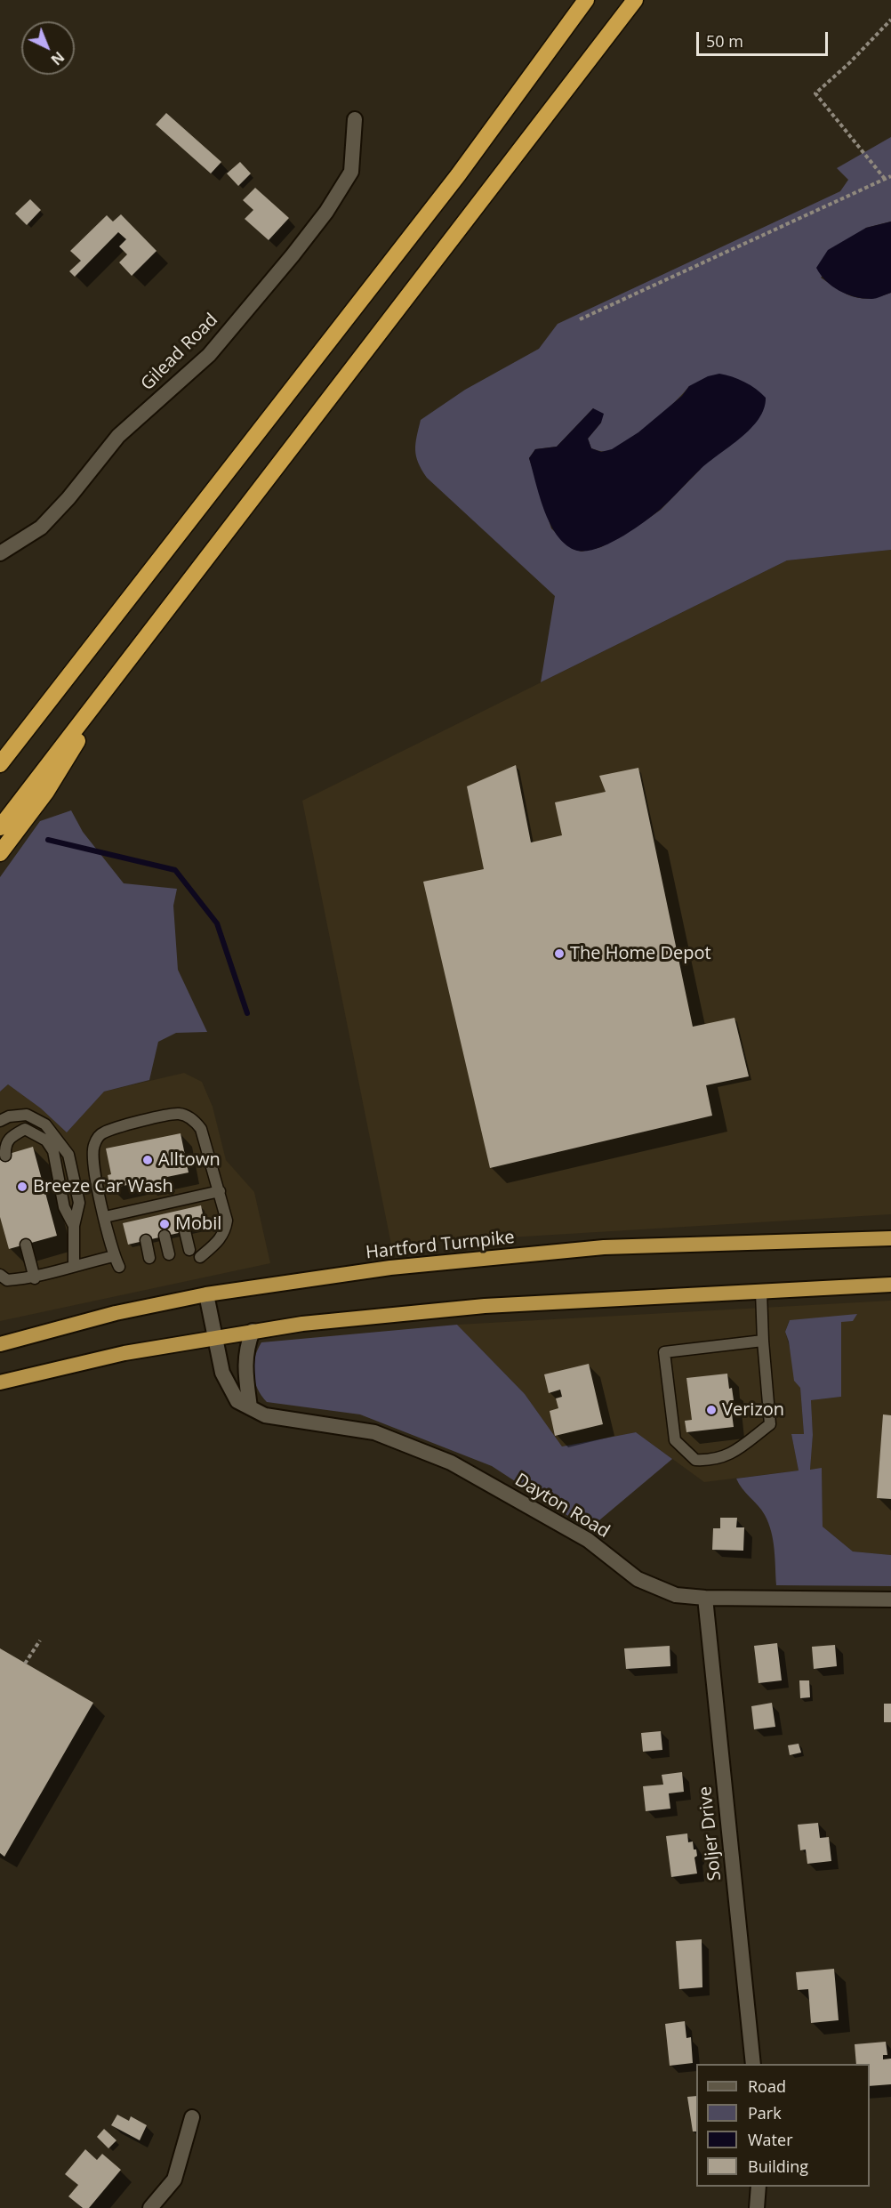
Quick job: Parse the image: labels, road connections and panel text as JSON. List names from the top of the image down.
{
  "streets": {
    "highway": ["Hartford Turnpike"],
    "street": ["Gilead Road", "Dayton Road", "Soljer Drive"]
  },
  "crossings": [
    ["Hartford Turnpike", "Dayton Road"],
    ["Dayton Road", "Soljer Drive"]
  ],
  "places": [
    "The Home Depot",
    "Alltown",
    "Breeze Car Wash",
    "Mobil",
    "Verizon"
  ],
  "legend": [
    "Road",
    "Park",
    "Water",
    "Building"
  ],
  "scale_bar": "50 m",
  "north": "bottom right"
}
